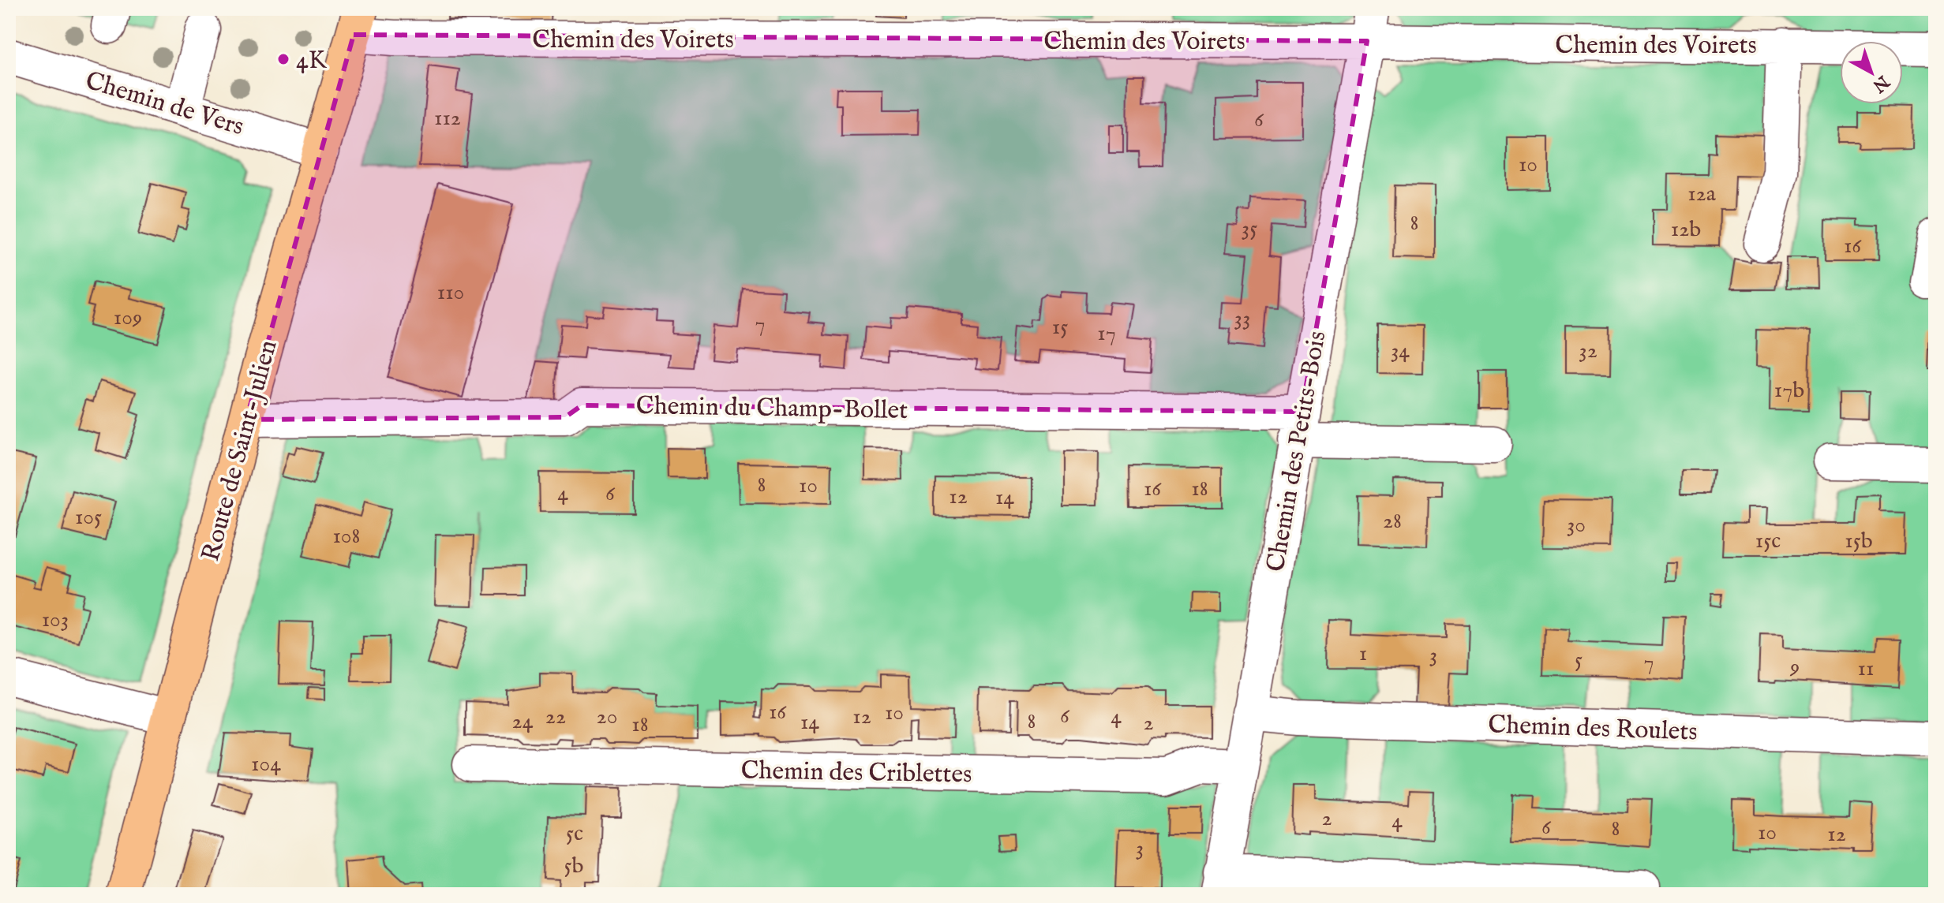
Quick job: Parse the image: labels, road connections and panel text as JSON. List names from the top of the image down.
{
  "streets": {
    "main road": ["Route de Saint-Julien"],
    "street": [
      "Chemin des Voirets",
      "Chemin de Vers",
      "Chemin du Champ-Bollet",
      "Chemin des Petits-Bois",
      "Chemin des Roulets",
      "Chemin des Criblettes"
    ]
  },
  "crossings": [
    ["Chemin des Voirets", "Route de Saint-Julien"],
    ["Chemin des Voirets", "Chemin des Petits-Bois"],
    ["Chemin de Vers", "Route de Saint-Julien"],
    ["Chemin du Champ-Bollet", "Route de Saint-Julien"],
    ["Chemin du Champ-Bollet", "Chemin des Petits-Bois"],
    ["Chemin des Petits-Bois", "Chemin des Roulets"],
    ["Chemin des Petits-Bois", "Chemin des Criblettes"]
  ],
  "places": ["4K"],
  "house_numbers": [
    "112",
    "6",
    "10",
    "12a",
    "8",
    "35",
    "12b",
    "16",
    "110",
    "109",
    "33",
    "7",
    "15",
    "17",
    "34",
    "32",
    "17b",
    "8",
    "10",
    "16",
    "18",
    "4",
    "6",
    "12",
    "14",
    "105",
    "28",
    "30",
    "108",
    "15c",
    "15b",
    "103",
    "1",
    "3",
    "5",
    "7",
    "9",
    "11",
    "16",
    "10",
    "6",
    "22",
    "20",
    "12",
    "4",
    "24",
    "8",
    "14",
    "2",
    "18",
    "104",
    "2",
    "4",
    "6",
    "8",
    "10",
    "5c",
    "12",
    "3",
    "5b"
  ],
  "north": "bottom right"
}
